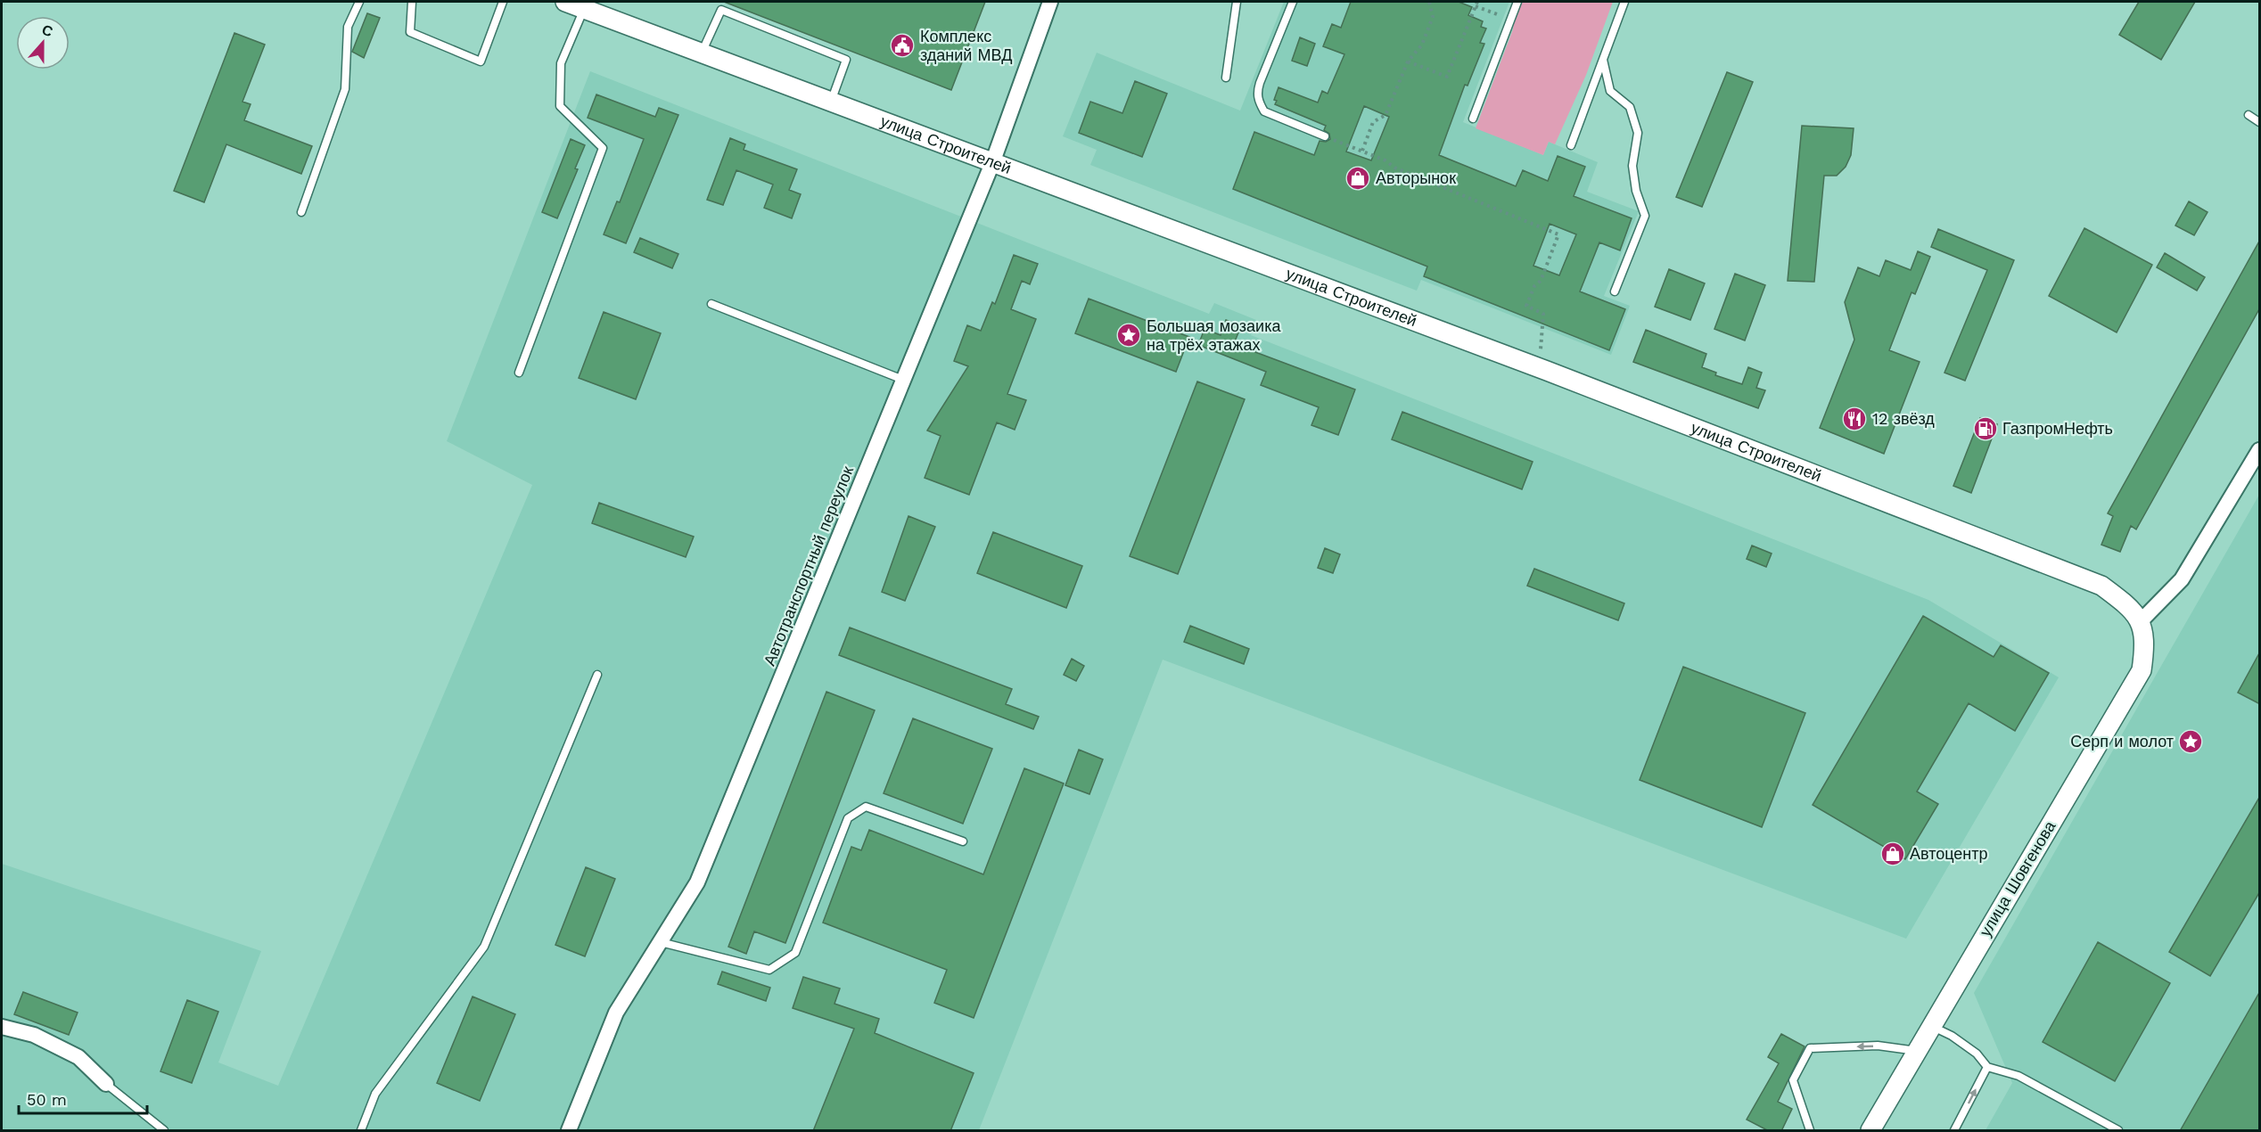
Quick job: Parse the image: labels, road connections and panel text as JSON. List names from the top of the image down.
{
  "streets": {
    "street": ["улица Строителей", "Автотранспортный переулок", "улица Шовгенова"]
  },
  "crossings": [
    ["улица Строителей", "Автотранспортный переулок"],
    ["улица Строителей", "улица Шовгенова"]
  ],
  "places": {
    "public building": ["Комплекс зданий МВД"],
    "shop": ["Авторынок", "Автоцентр"],
    "place": ["Большая мозаика на трёх этажах", "Серп и молот"],
    "restaurant": ["12 звёзд"],
    "fuel station": ["ГазпромНефть"]
  },
  "scale_bar": "50 m",
  "north": "top"
}
